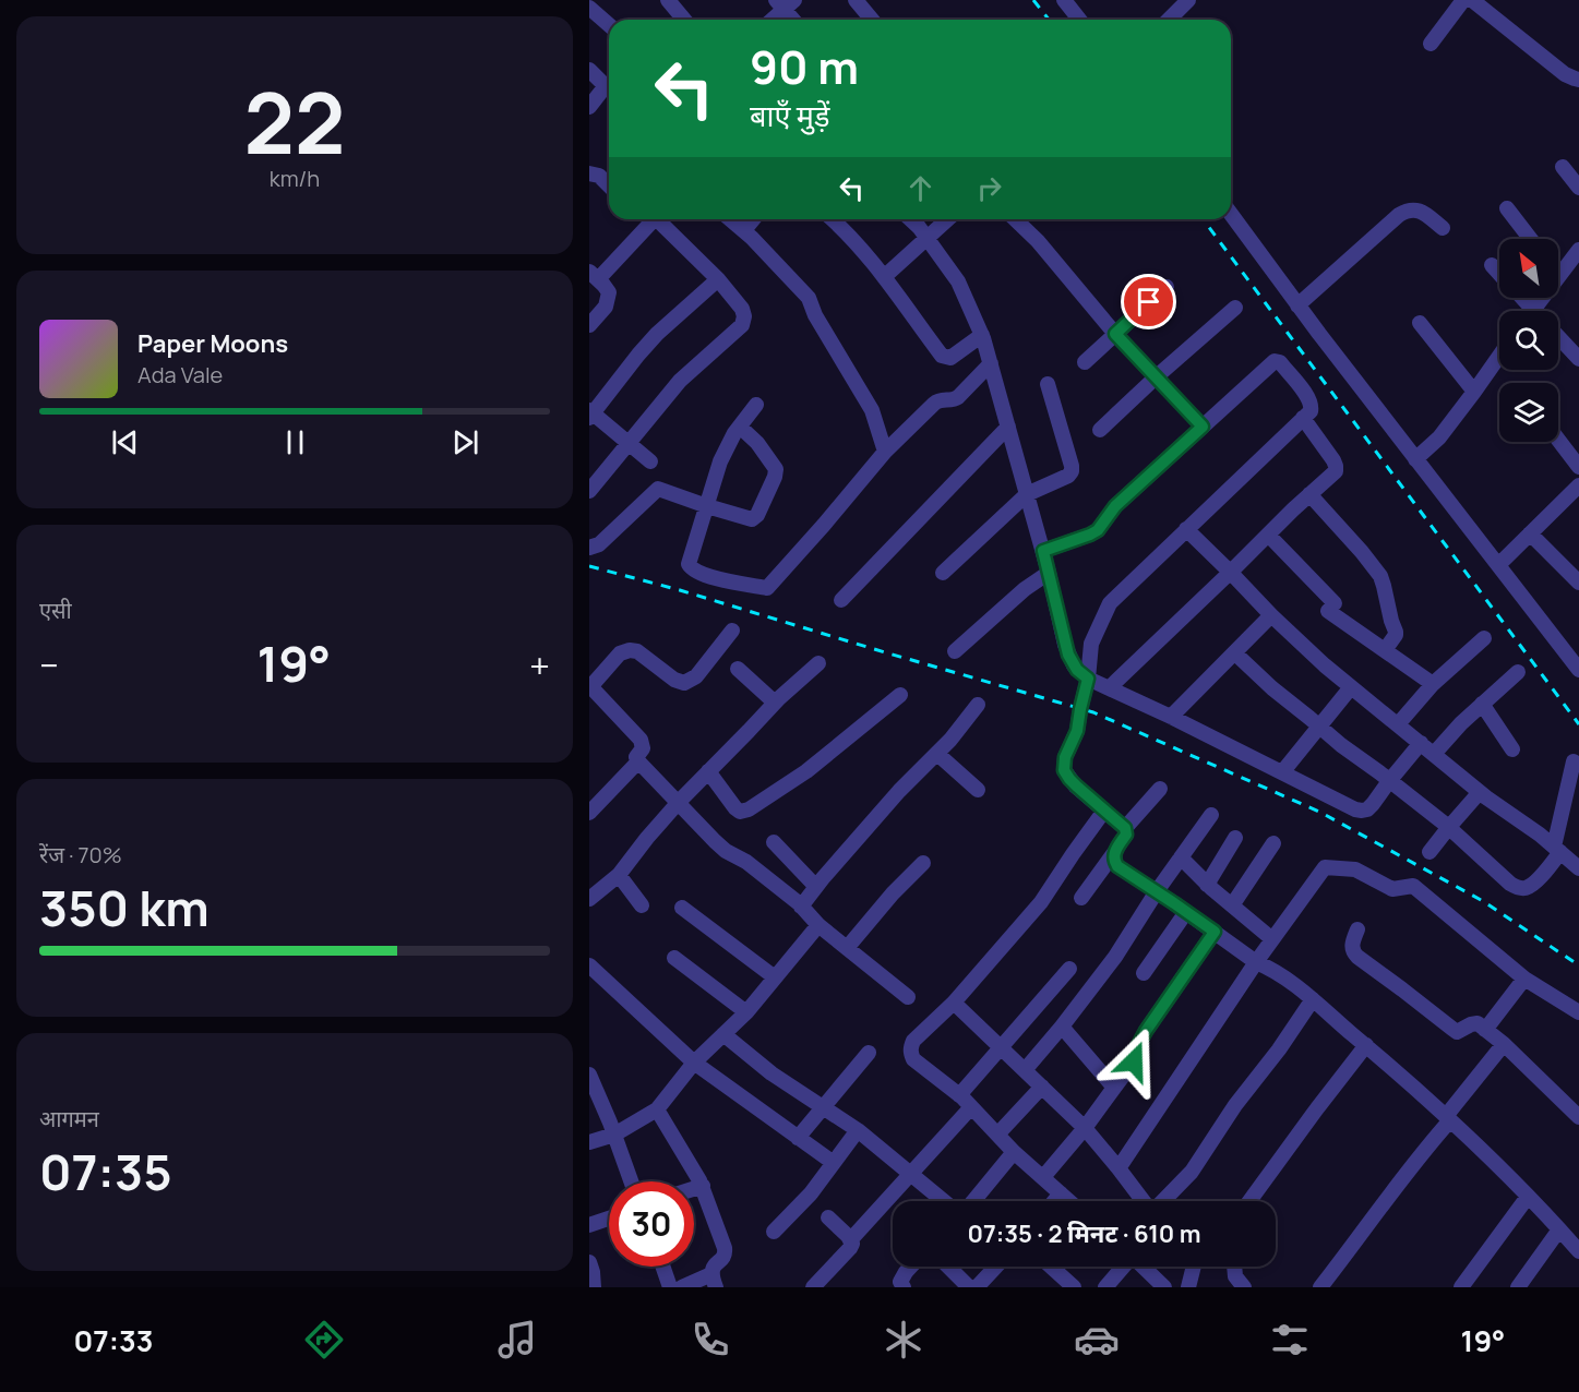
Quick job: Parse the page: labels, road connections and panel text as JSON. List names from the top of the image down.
{
  "north": "top left",
  "page": {
    "tile": [
      ["22", "km/h"],
      "एसी",
      ["रेंज · 70%", "350 km"],
      ["आगमन", "07:35"]
    ],
    "turn": ["90 m", "बाएँ मुड़ें"],
    "song": ["Paper Moons", "Ada Vale"],
    "heat": ["−", "19°", "+"],
    "limit": "30",
    "trip": "07:35 · 2 मिनट · 610 m",
    "tabs": ["07:33", "19°"]
  }
}
